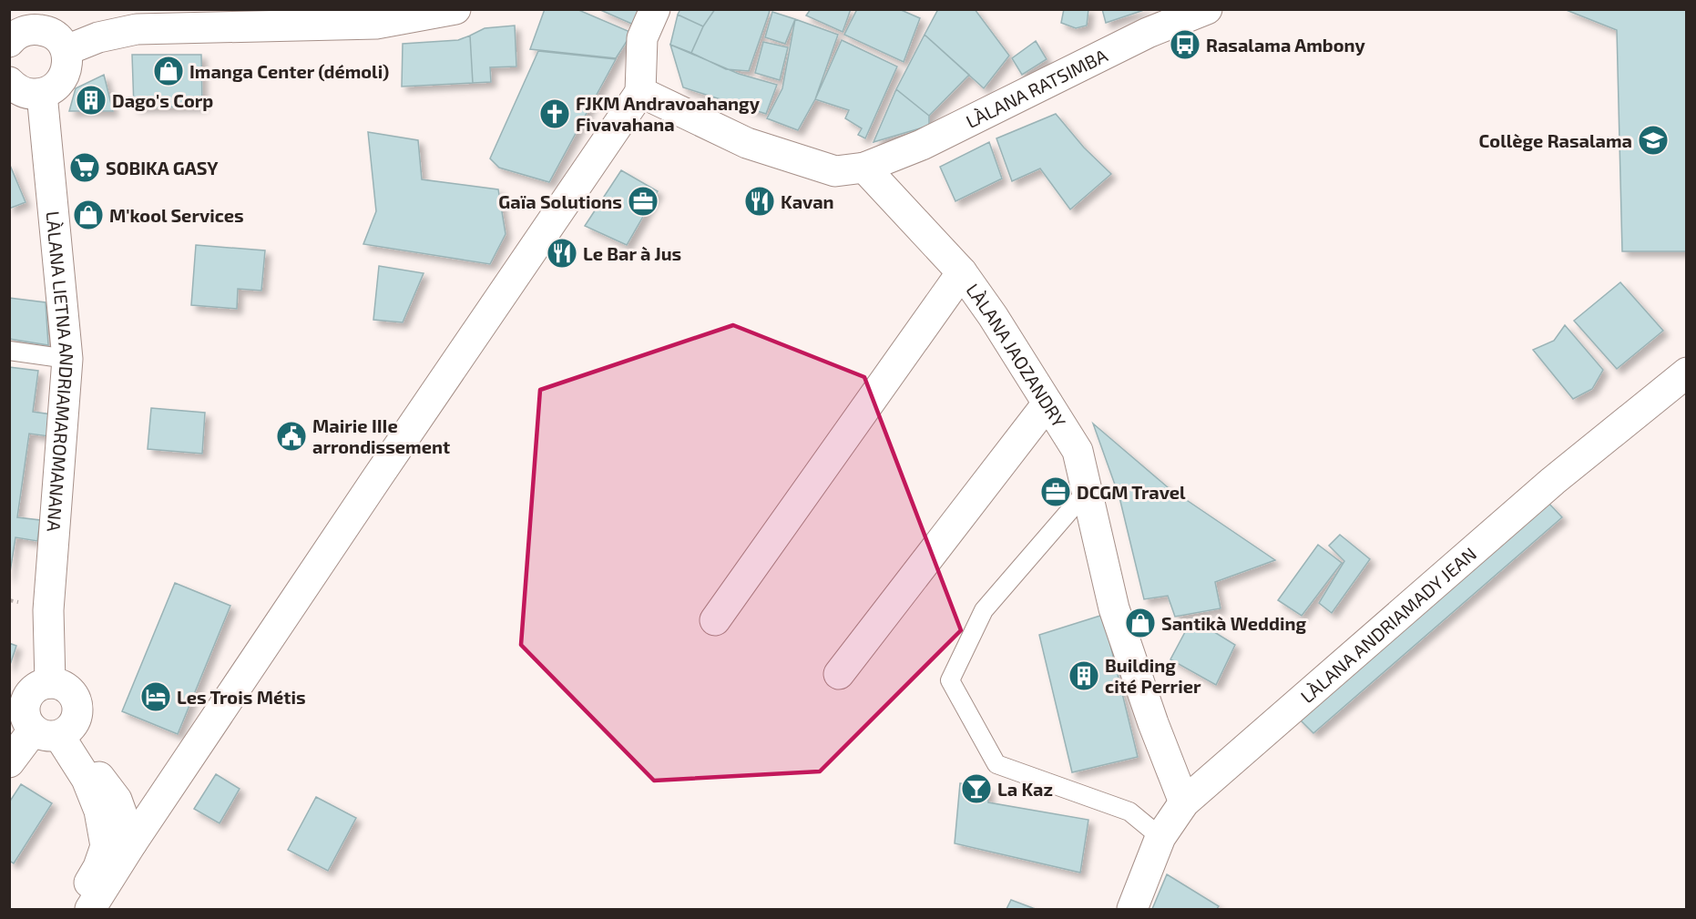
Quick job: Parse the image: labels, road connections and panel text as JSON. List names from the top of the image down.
{
  "streets": {
    "street": [
      "LÀLANA RATSIMBA",
      "LÀLANA JAOZANDRY",
      "LÀLANA LIETNA ANDRIAMAROMANANA",
      "LÀLANA ANDRIAMADY JEAN"
    ]
  },
  "crossings": [
    ["LÀLANA RATSIMBA", "LÀLANA JAOZANDRY"],
    ["LÀLANA JAOZANDRY", "LÀLANA ANDRIAMADY JEAN"]
  ],
  "places": {
    "bus stop": ["Rasalama Ambony"],
    "shop": ["Imanga Center (démoli)", "M'kool Services", "Santikà Wedding"],
    "building": ["Dago's Corp", "Building cité Perrier"],
    "church": ["FJKM Andravoahangy Fivavahana"],
    "school or university": ["Collège Rasalama"],
    "supermarket": ["SOBIKA GASY"],
    "office": ["Gaïa Solutions", "DCGM Travel"],
    "restaurant": ["Kavan", "Le Bar à Jus"],
    "public building": ["Mairie IIIe arrondissement"],
    "hotel": ["Les Trois Métis"],
    "bar": ["La Kaz"]
  }
}
